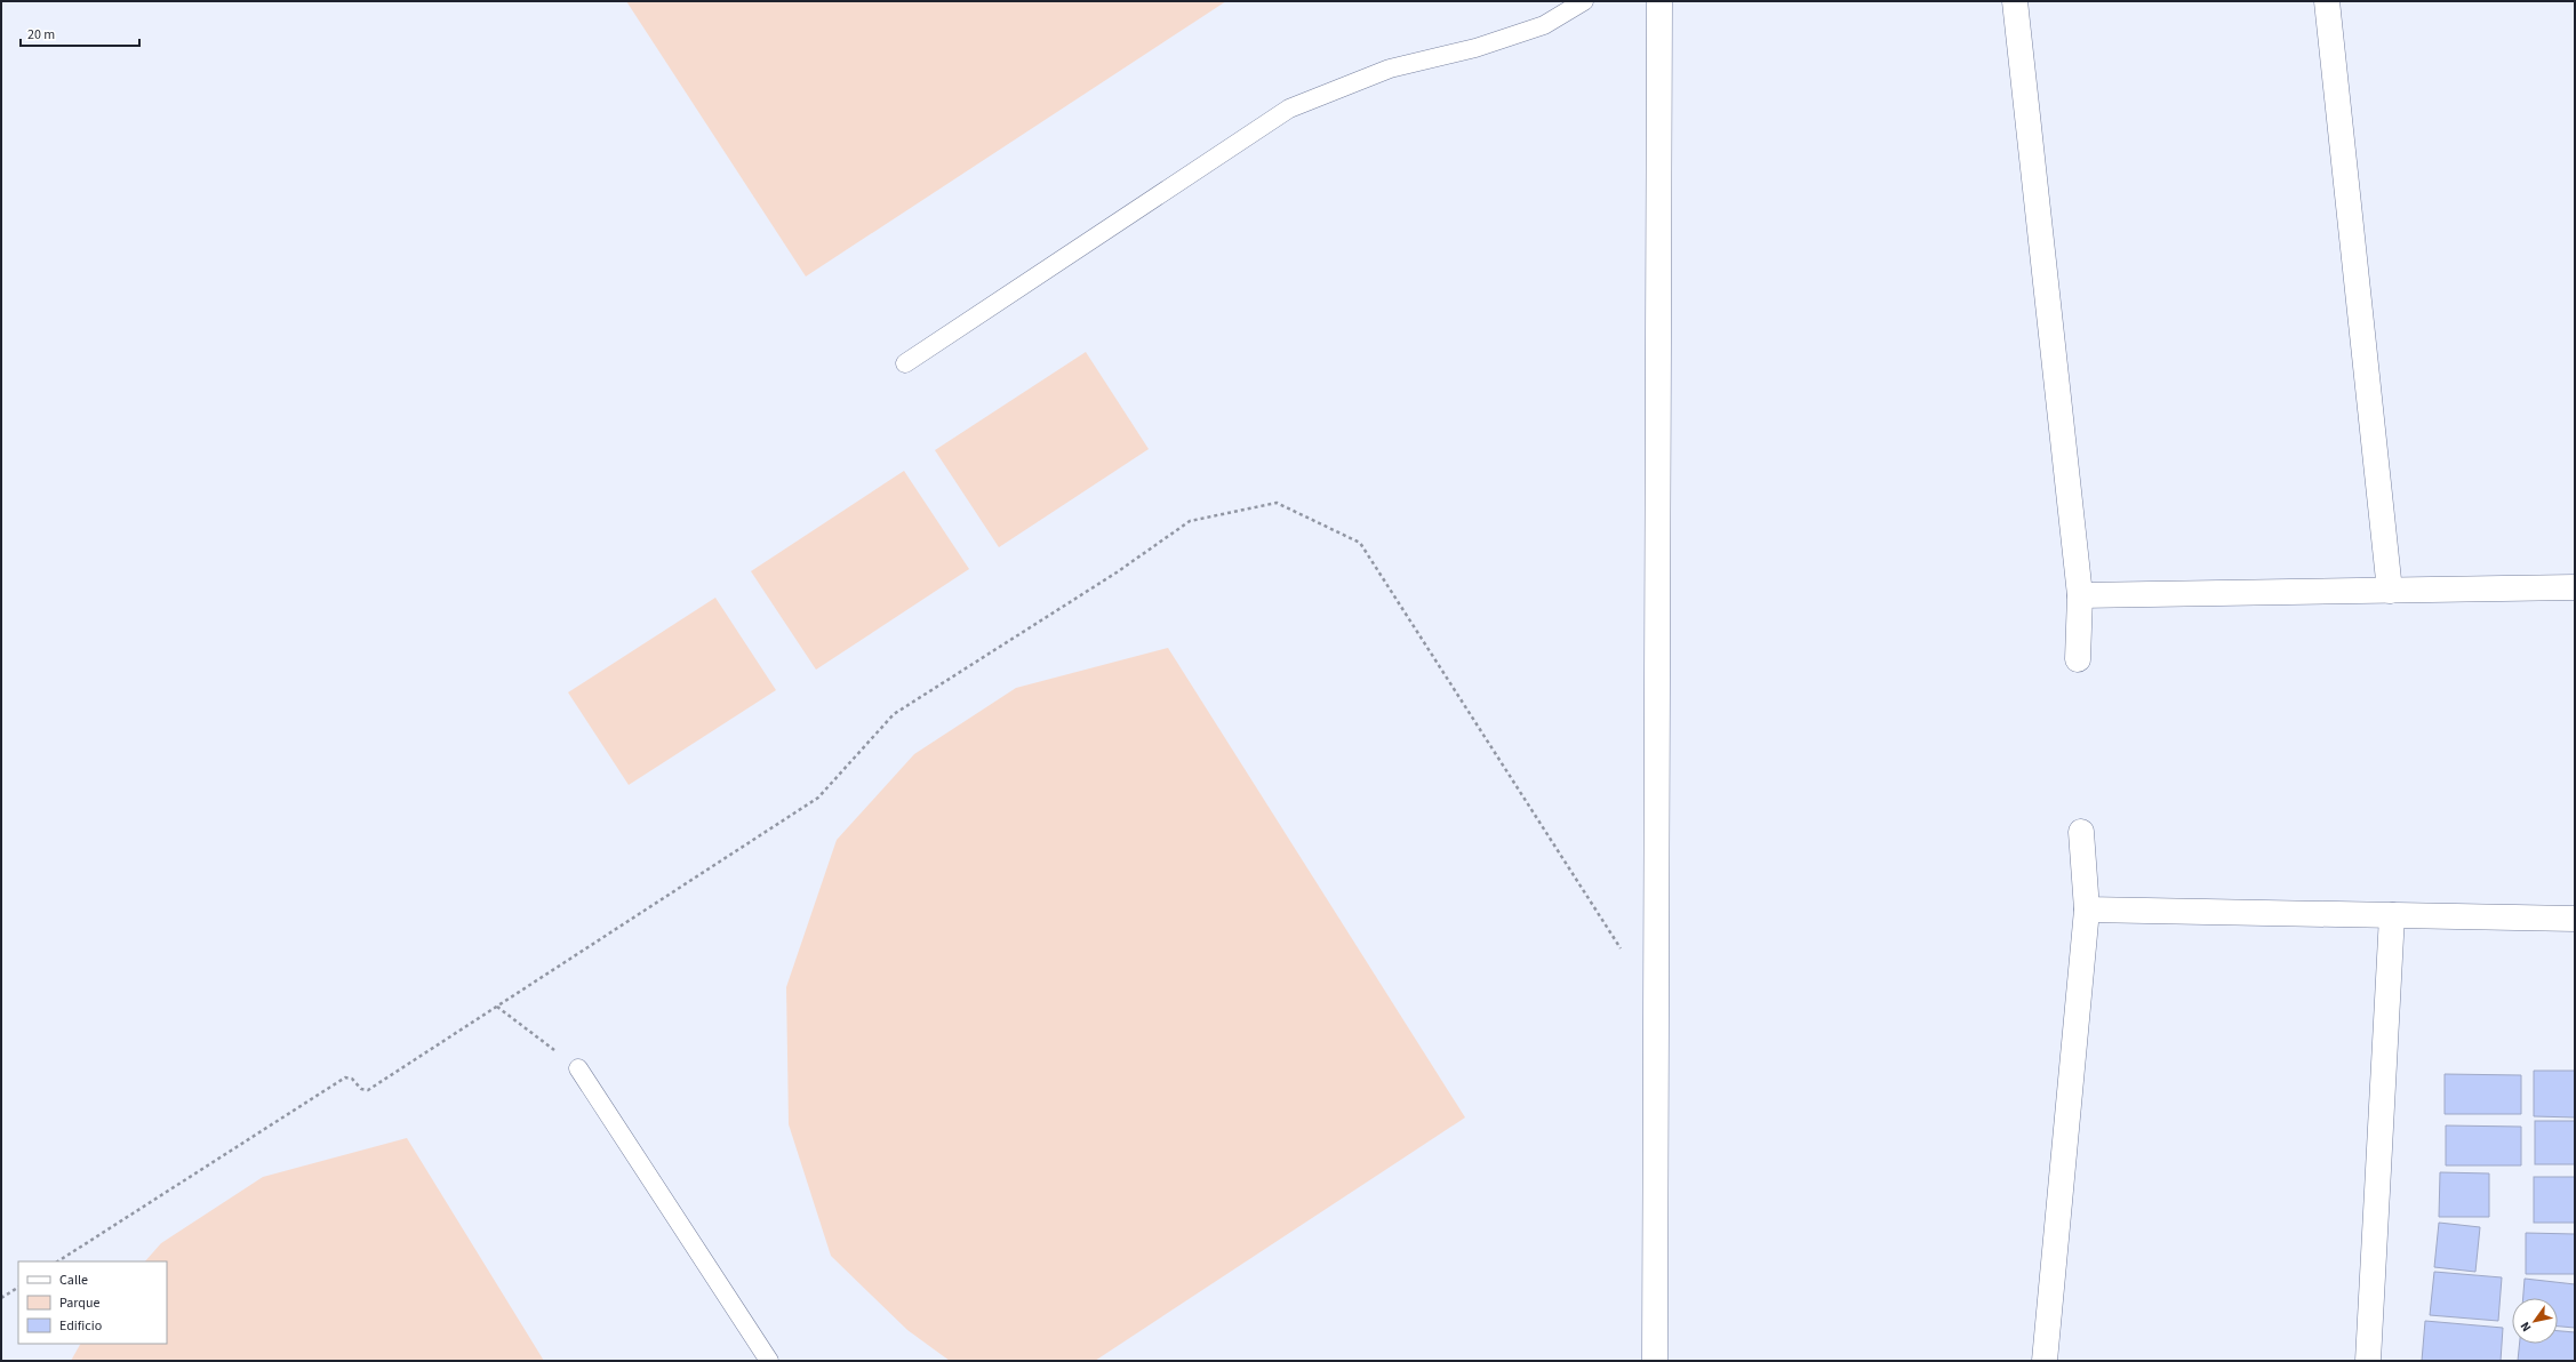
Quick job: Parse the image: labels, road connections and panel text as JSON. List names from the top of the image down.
{
  "legend": ["Calle", "Parque", "Edificio"],
  "scale_bar": "20 m",
  "north": "bottom left"
}
